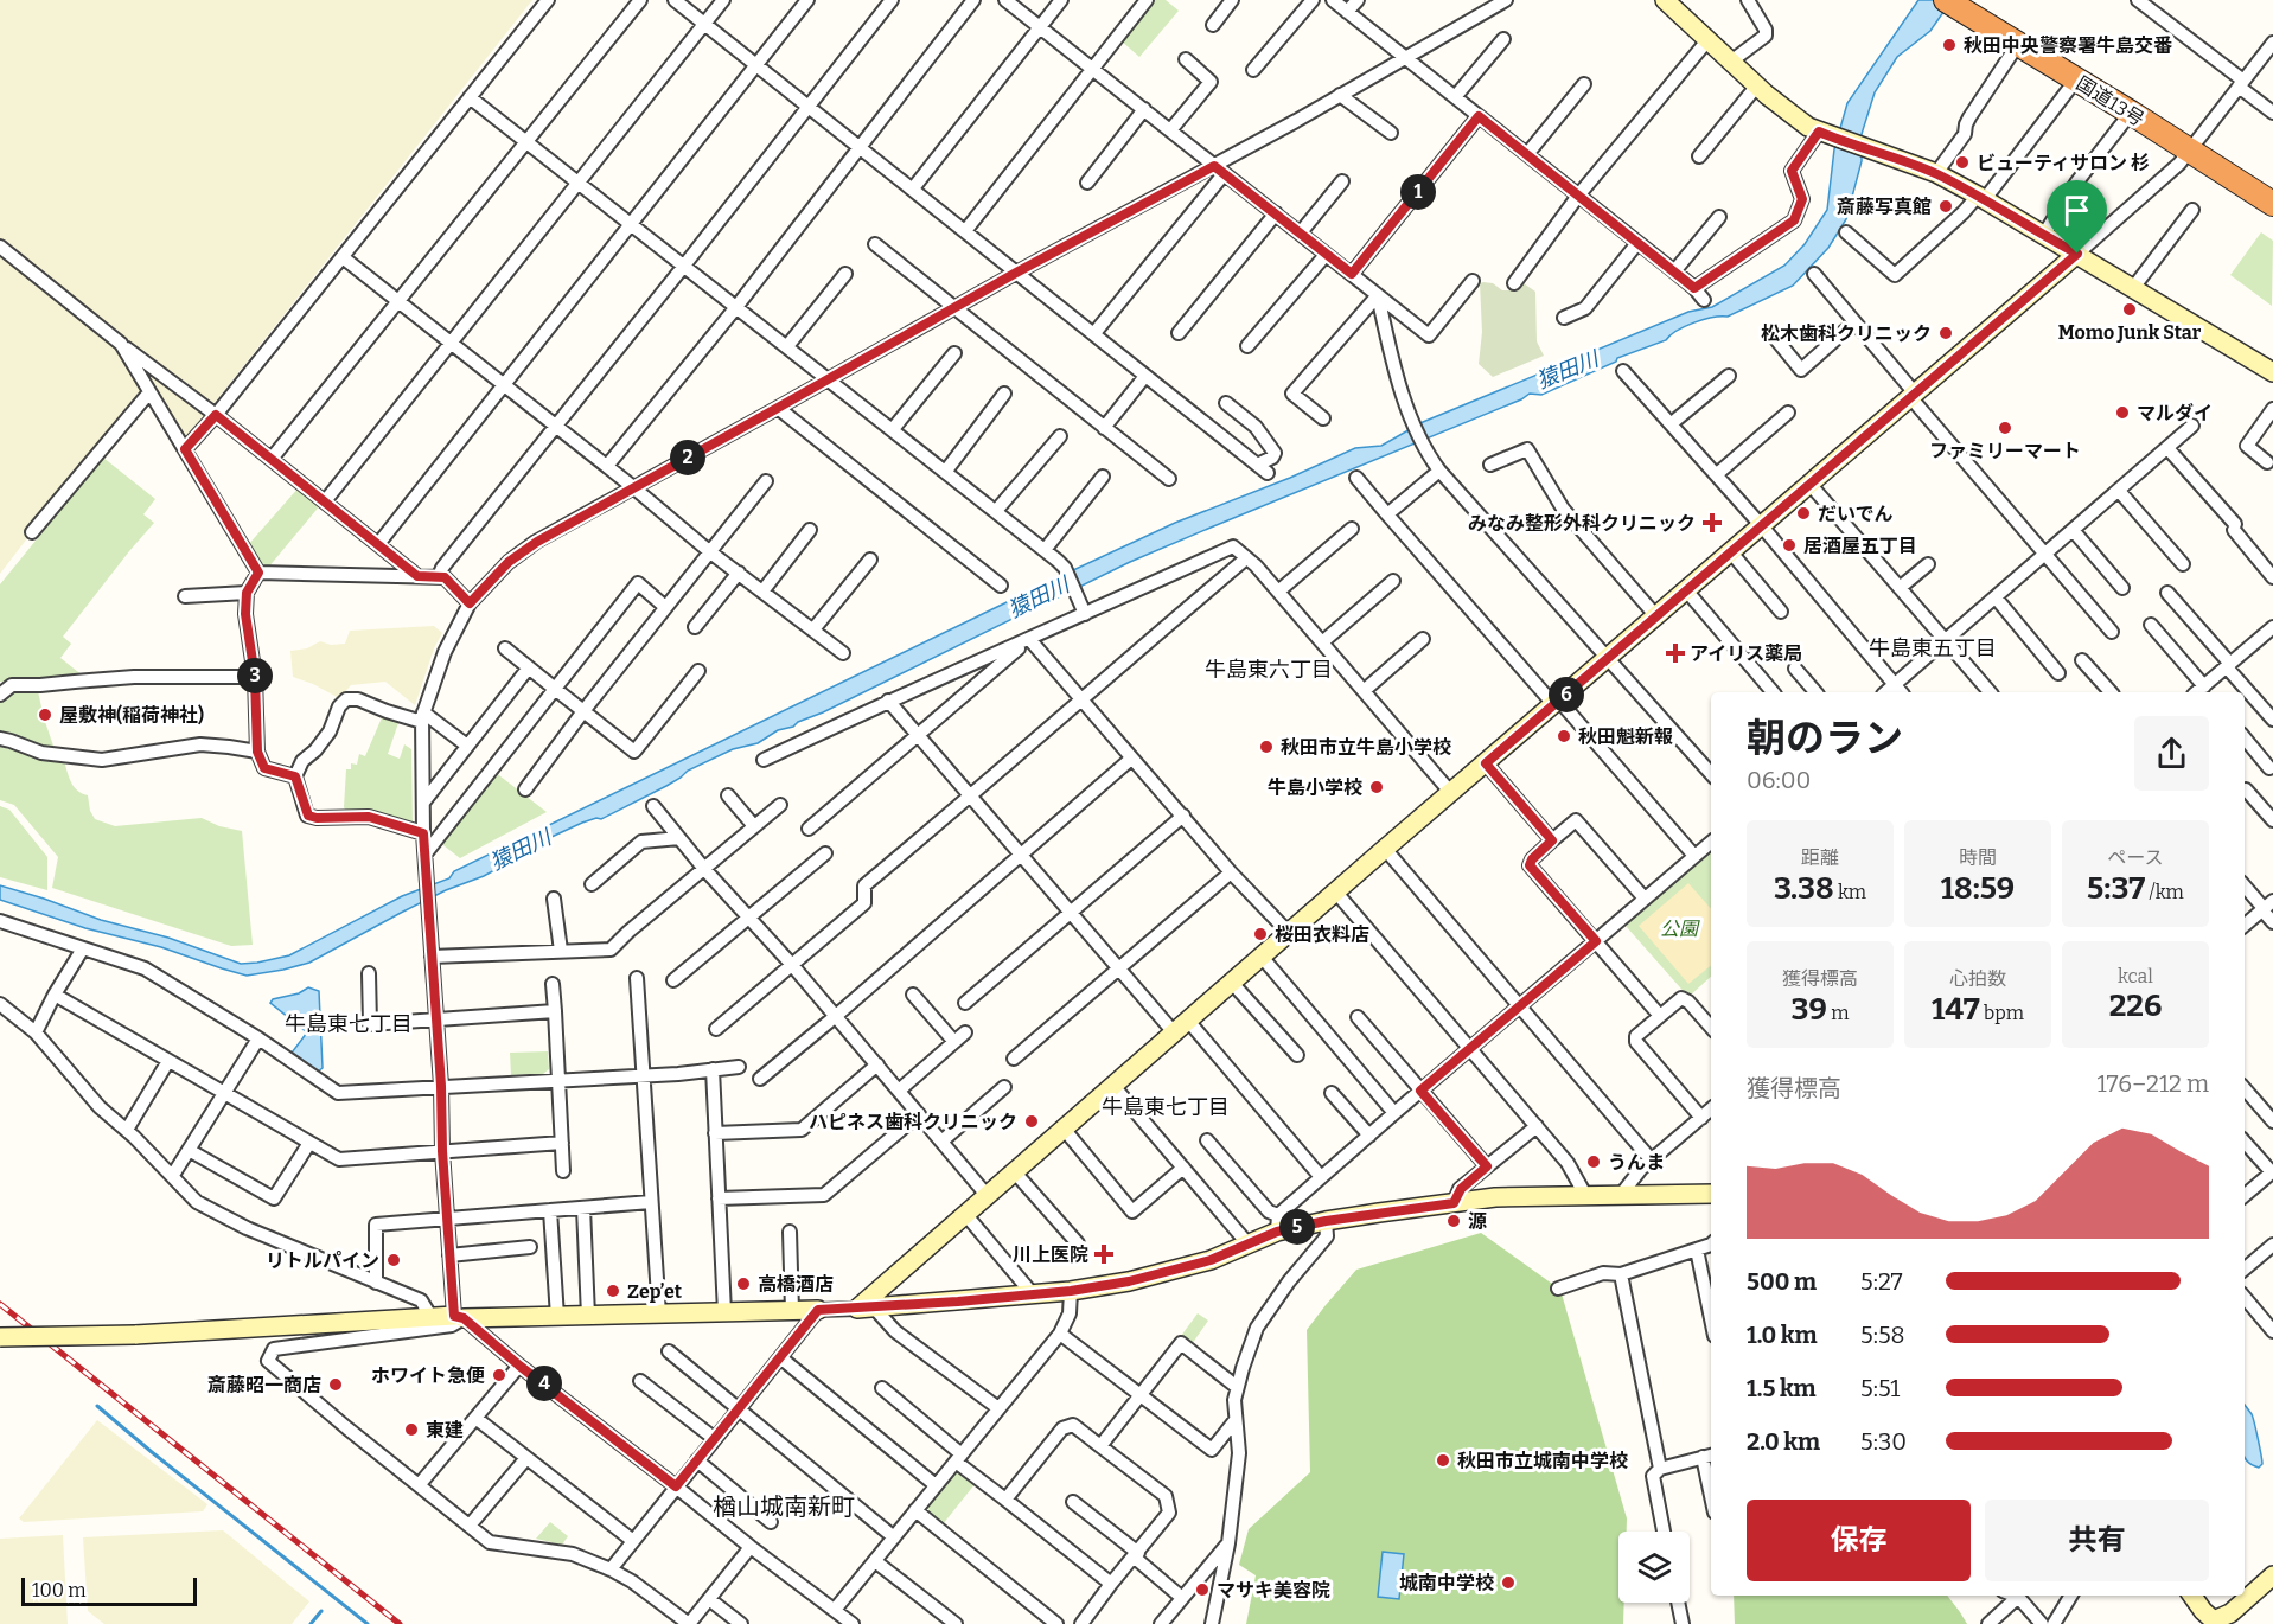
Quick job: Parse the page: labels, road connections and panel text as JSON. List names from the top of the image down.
{
  "streets": {
    "highway": ["国道13号"]
  },
  "districts": [
    "牛島東五丁目",
    "牛島東六丁目",
    "牛島東七丁目",
    "牛島東七丁目",
    "楢山城南新町"
  ],
  "water": ["猿田川"],
  "parks": ["公園"],
  "places": {
    "other": [
      "秋田中央警察署牛島交番",
      "ビューティサロン 杉",
      "斎藤写真館",
      "Momo Junk Star",
      "松木歯科クリニック",
      "マルダイ",
      "ファミリーマート",
      "だいでん",
      "居酒屋五丁目",
      "屋敷神(稲荷神社)",
      "秋田魁新報",
      "秋田市立牛島小学校",
      "牛島小学校",
      "桜田衣料店",
      "ハピネス歯科クリニック",
      "うんま",
      "源",
      "リトルパイン",
      "高橋酒店",
      "Zep’et",
      "ホワイト急便",
      "斎藤昭一商店",
      "東建",
      "秋田市立城南中学校",
      "城南中学校",
      "マサキ美容院"
    ],
    "health": ["みなみ整形外科クリニック", "アイリス薬局", "川上医院"]
  },
  "scale_bar": "100 m",
  "page": {
    "pins": [
      "1",
      "2",
      "3",
      "6",
      "5",
      "4"
    ],
    "heading": ["朝のラン", "06:00"],
    "stats": [
      ["距離", "3.38 km"],
      ["時間", "18:59"],
      ["ペース", "5:37 /km"],
      ["獲得標高", "39 m"],
      ["心拍数", "147 bpm"],
      ["kcal", "226"]
    ],
    "chart": ["獲得標高", "176–212 m"],
    "list": [
      {
        "name": "500 m",
        "note": "5:27"
      },
      {
        "name": "1.0 km",
        "note": "5:58"
      },
      {
        "name": "1.5 km",
        "note": "5:51"
      },
      {
        "name": "2.0 km",
        "note": "5:30"
      }
    ],
    "buttons": ["保存", "共有"],
    "scale": "100 m"
  }
}
